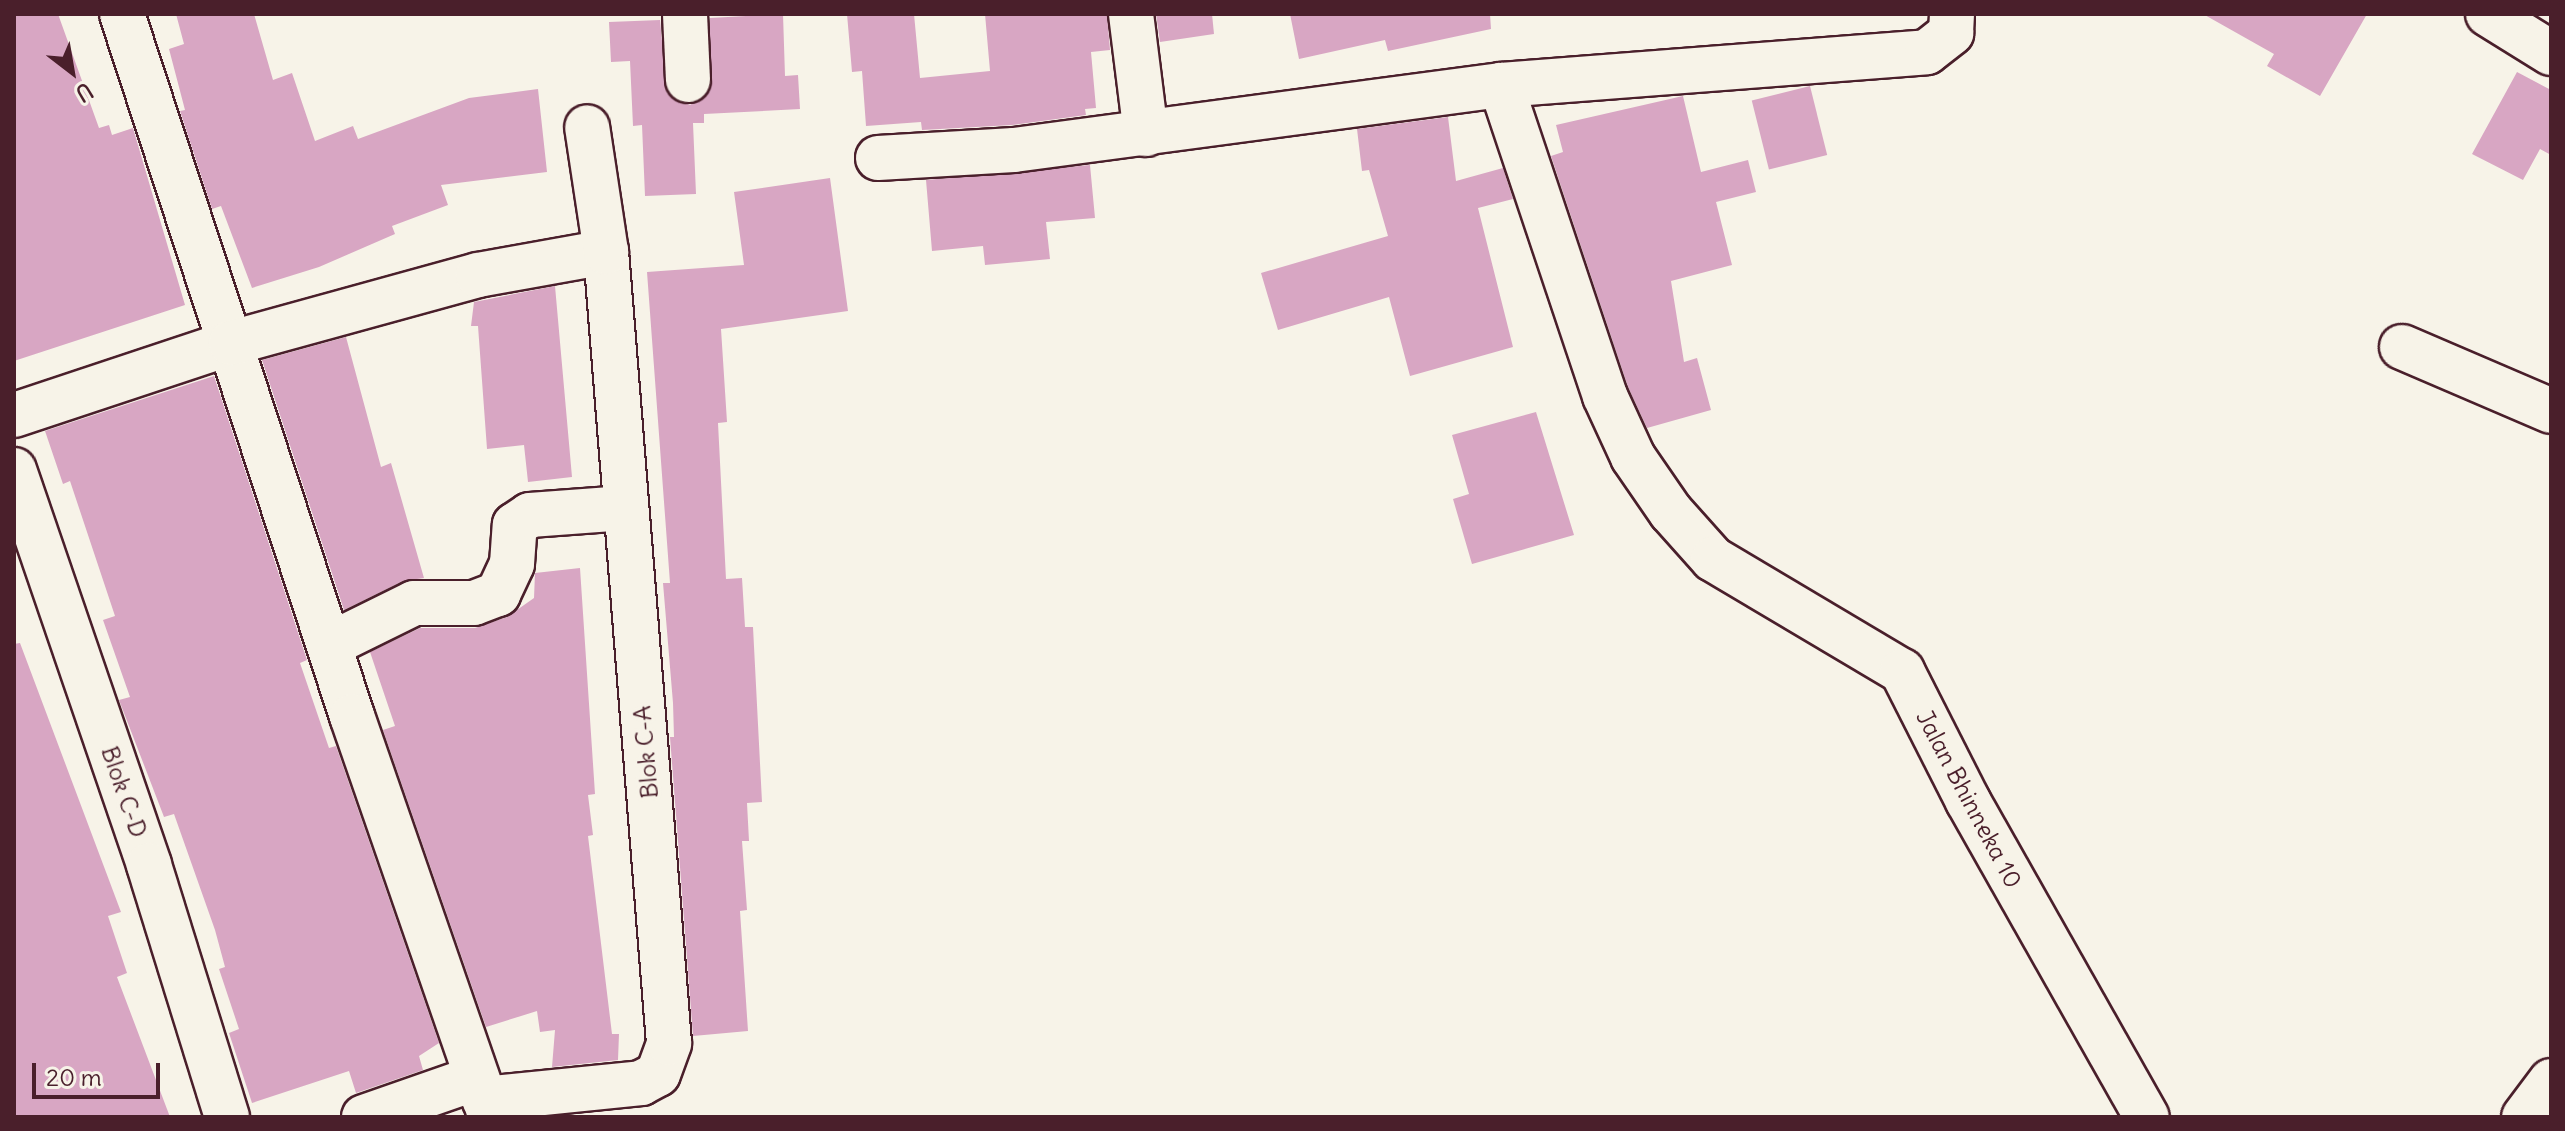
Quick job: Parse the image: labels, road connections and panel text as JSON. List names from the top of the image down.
{
  "streets": {
    "street": ["Blok C-A", "Blok C-D", "Jalan Bhinneka 10"]
  },
  "scale_bar": "20 m",
  "north": "bottom right"
}
